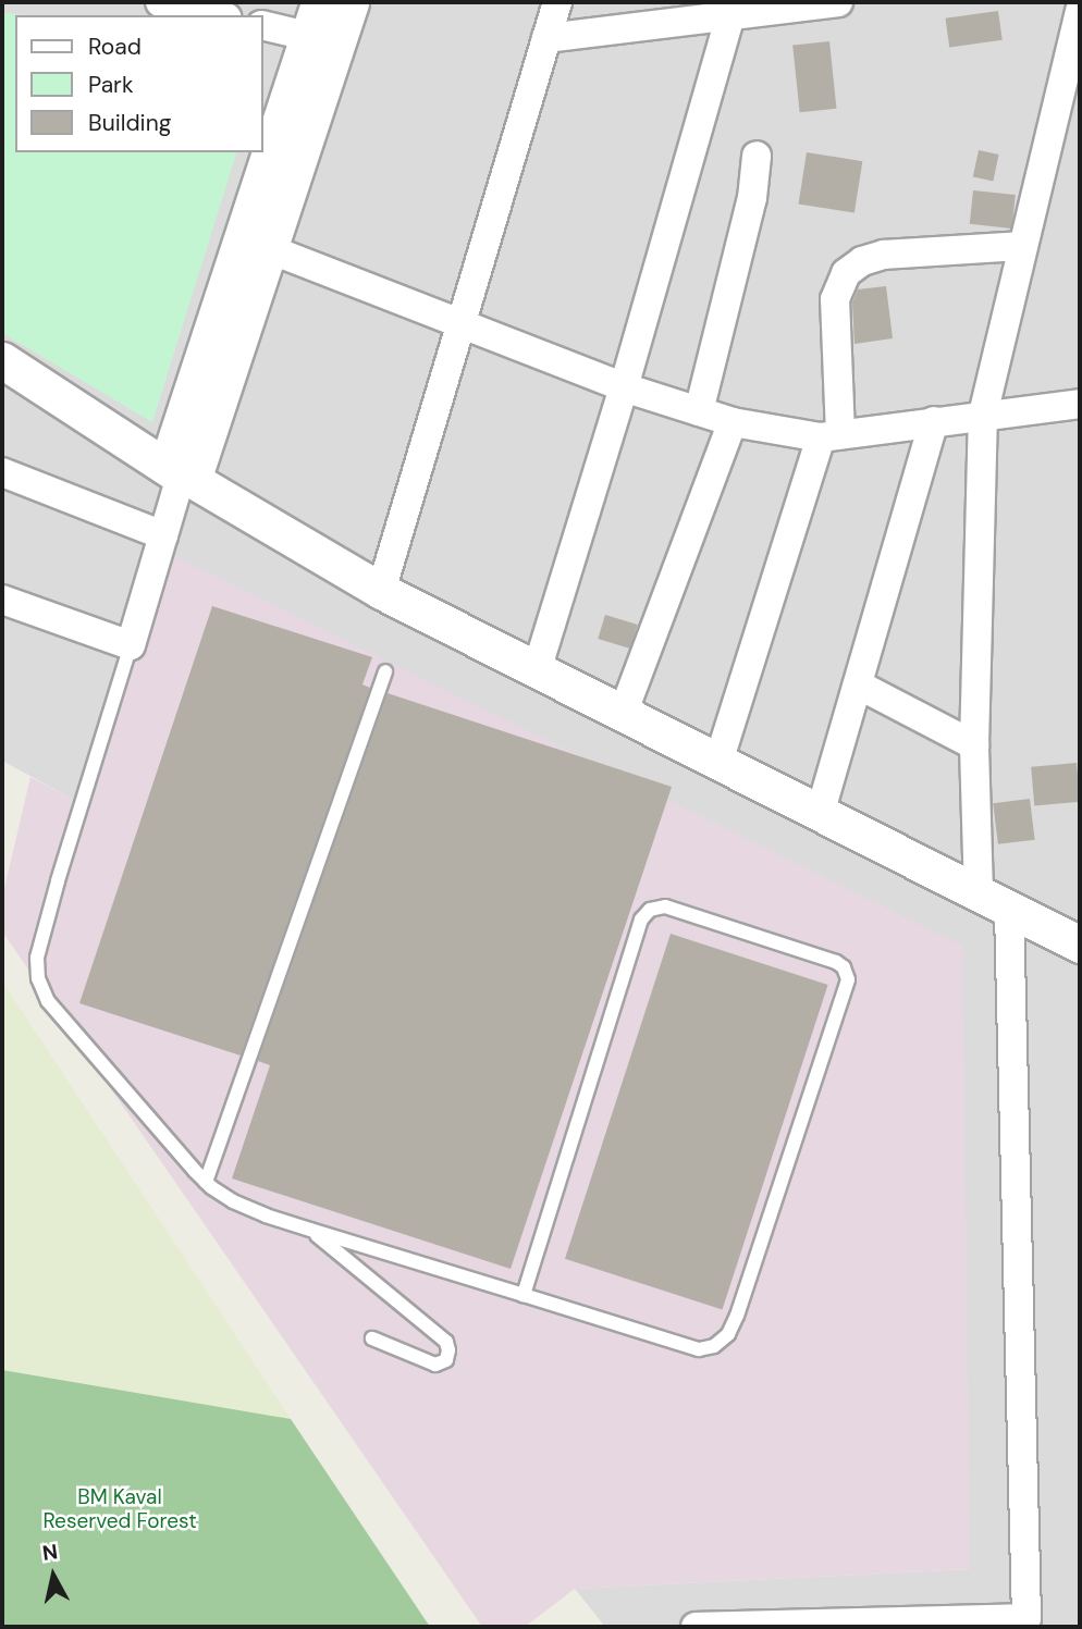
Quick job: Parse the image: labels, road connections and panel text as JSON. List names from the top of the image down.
{
  "parks": ["BM Kaval Reserved Forest"],
  "legend": ["Road", "Park", "Building"],
  "north": "top"
}
